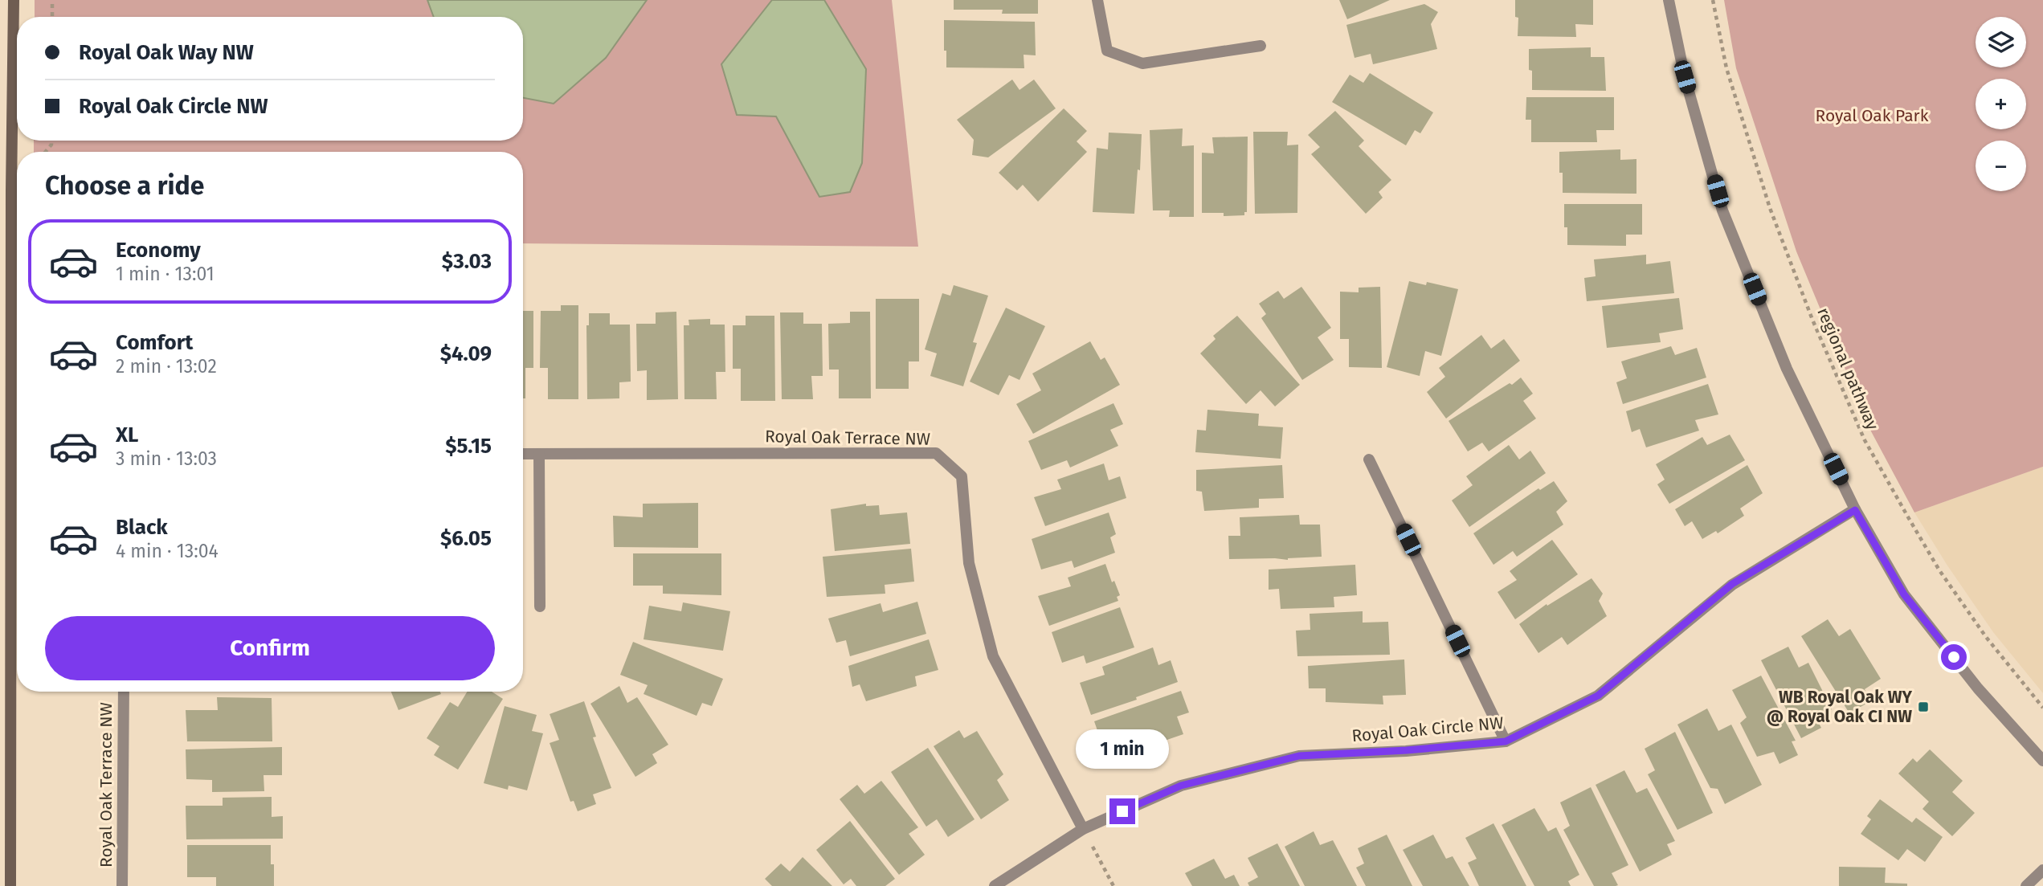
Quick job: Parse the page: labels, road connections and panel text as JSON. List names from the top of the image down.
{
  "streets": {
    "street": ["Royal Oak Terrace NW", "Royal Oak Circle NW"],
    "path": ["regional pathway"]
  },
  "crossings": [
    ["Royal Oak Terrace NW", "Royal Oak Circle NW"]
  ],
  "parks": ["Royal Oak Park"],
  "places": {
    "transit": ["WB Royal Oak WY @ Royal Oak CI NW"]
  },
  "page": {
    "map_buttons": ["+", "−"],
    "banner": ["Royal Oak Way NW", "Royal Oak Circle NW"],
    "heading": "Choose a ride",
    "list": [
      {
        "name": "Economy",
        "note": "1 min · 13:01",
        "value": "$3.03"
      },
      {
        "name": "Comfort",
        "note": "2 min · 13:02",
        "value": "$4.09"
      },
      {
        "name": "XL",
        "note": "3 min · 13:03",
        "value": "$5.15"
      },
      {
        "name": "Black",
        "note": "4 min · 13:04",
        "value": "$6.05"
      }
    ],
    "buttons": "Confirm",
    "bubble": "1 min"
  }
}
